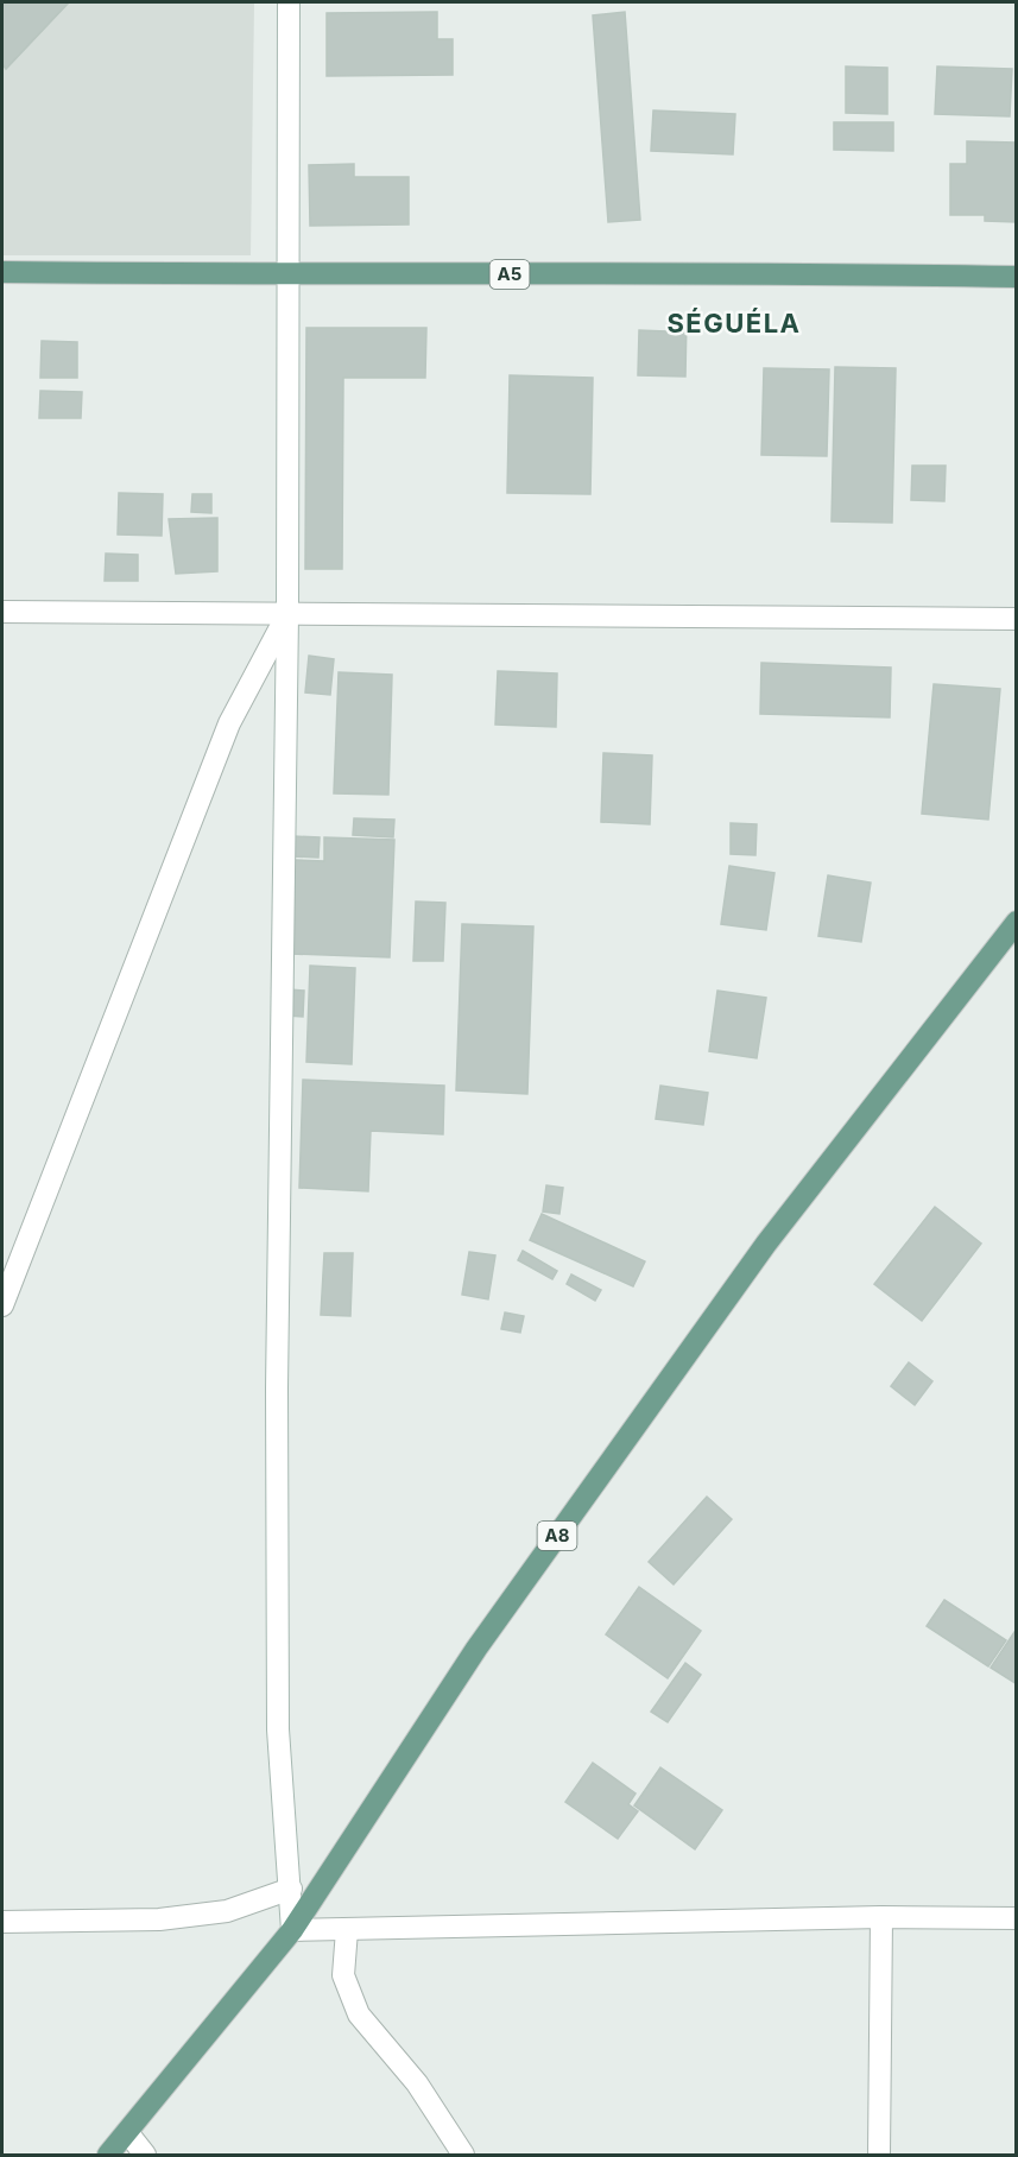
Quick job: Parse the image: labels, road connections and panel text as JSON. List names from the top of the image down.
{
  "streets": {
    "main road": ["A5", "A8"]
  },
  "districts": ["SÉGUÉLA"]
}
